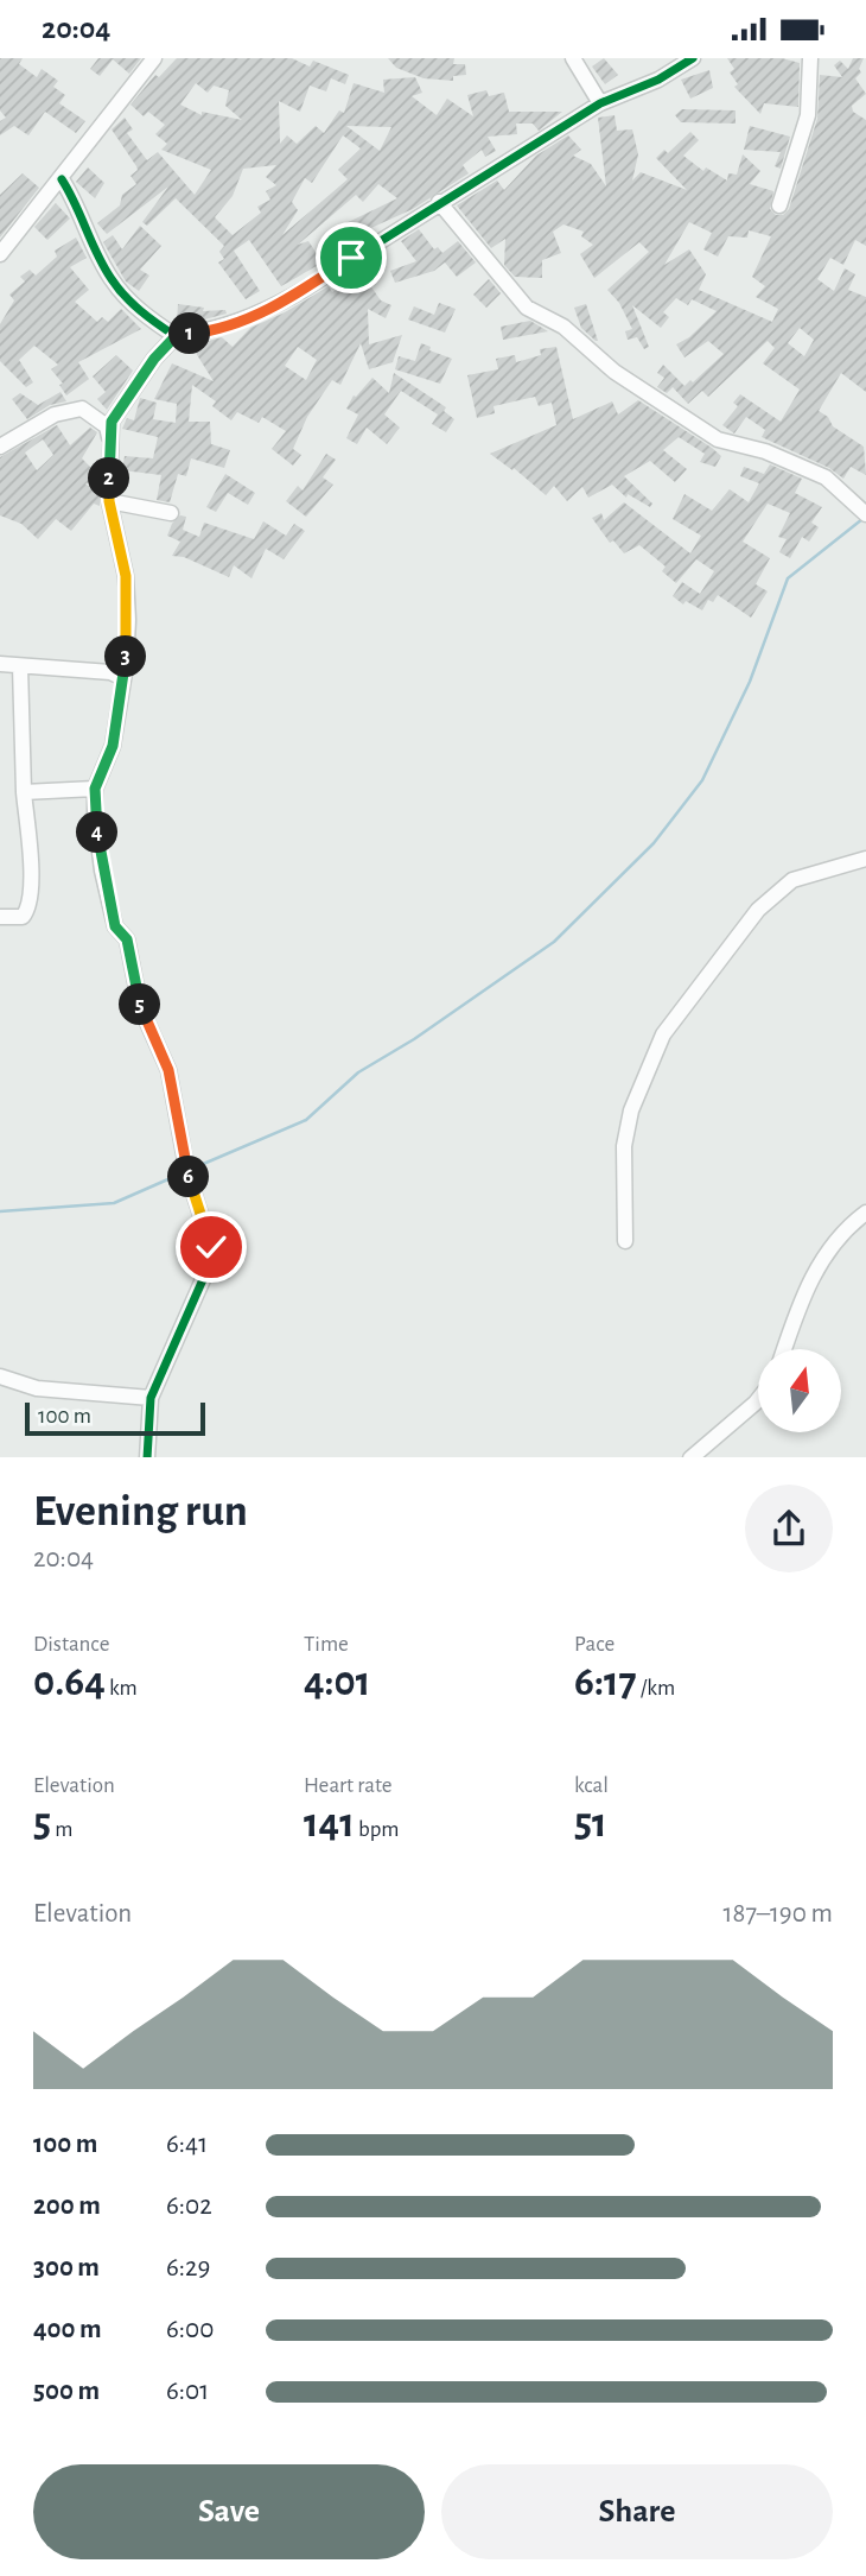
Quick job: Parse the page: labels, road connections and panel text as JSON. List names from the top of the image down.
{
  "scale_bar": "100 m",
  "north": "top",
  "page": {
    "status": "20:04",
    "pins": [
      "1",
      "2",
      "3",
      "4",
      "5",
      "6"
    ],
    "scale": "100 m",
    "heading": ["Evening run", "20:04"],
    "stats": [
      ["Distance", "0.64 km"],
      ["Time", "4:01"],
      ["Pace", "6:17 /km"],
      ["Elevation", "5 m"],
      ["Heart rate", "141 bpm"],
      ["kcal", "51"]
    ],
    "chart": ["Elevation", "187–190 m"],
    "list": [
      {
        "name": "100 m",
        "note": "6:41"
      },
      {
        "name": "200 m",
        "note": "6:02"
      },
      {
        "name": "300 m",
        "note": "6:29"
      },
      {
        "name": "400 m",
        "note": "6:00"
      },
      {
        "name": "500 m",
        "note": "6:01"
      }
    ],
    "buttons": ["Save", "Share"]
  }
}
